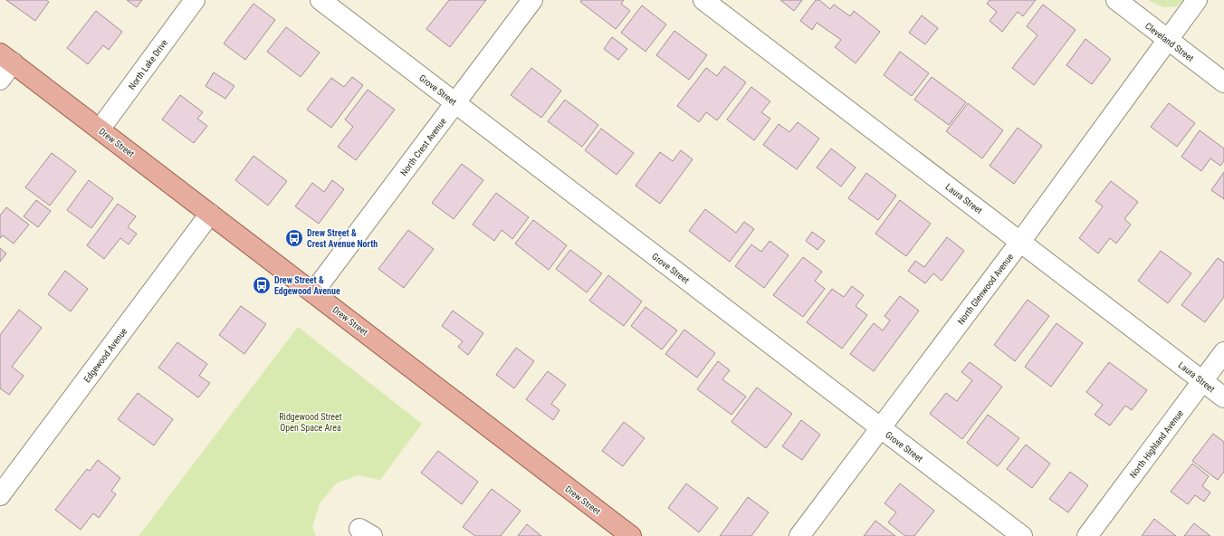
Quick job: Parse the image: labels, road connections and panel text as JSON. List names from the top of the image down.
{
  "streets": {
    "main road": ["Drew Street"],
    "street": [
      "Cleveland Street",
      "North Lake Drive",
      "Grove Street",
      "North Crest Avenue",
      "Laura Street",
      "North Glenwood Avenue",
      "Edgewood Avenue",
      "North Highland Avenue"
    ]
  },
  "crossings": [
    ["Cleveland Street", "North Glenwood Avenue"],
    ["North Lake Drive", "Drew Street"],
    ["Grove Street", "North Crest Avenue"],
    ["Grove Street", "North Glenwood Avenue"],
    ["Drew Street", "North Crest Avenue"],
    ["Drew Street", "Edgewood Avenue"],
    ["Laura Street", "North Glenwood Avenue"],
    ["Laura Street", "North Highland Avenue"]
  ],
  "parks": ["Ridgewood Street Open Space Area"],
  "places": {
    "bus stop": ["Drew Street & Crest Avenue North", "Drew Street & Edgewood Avenue"]
  }
}
